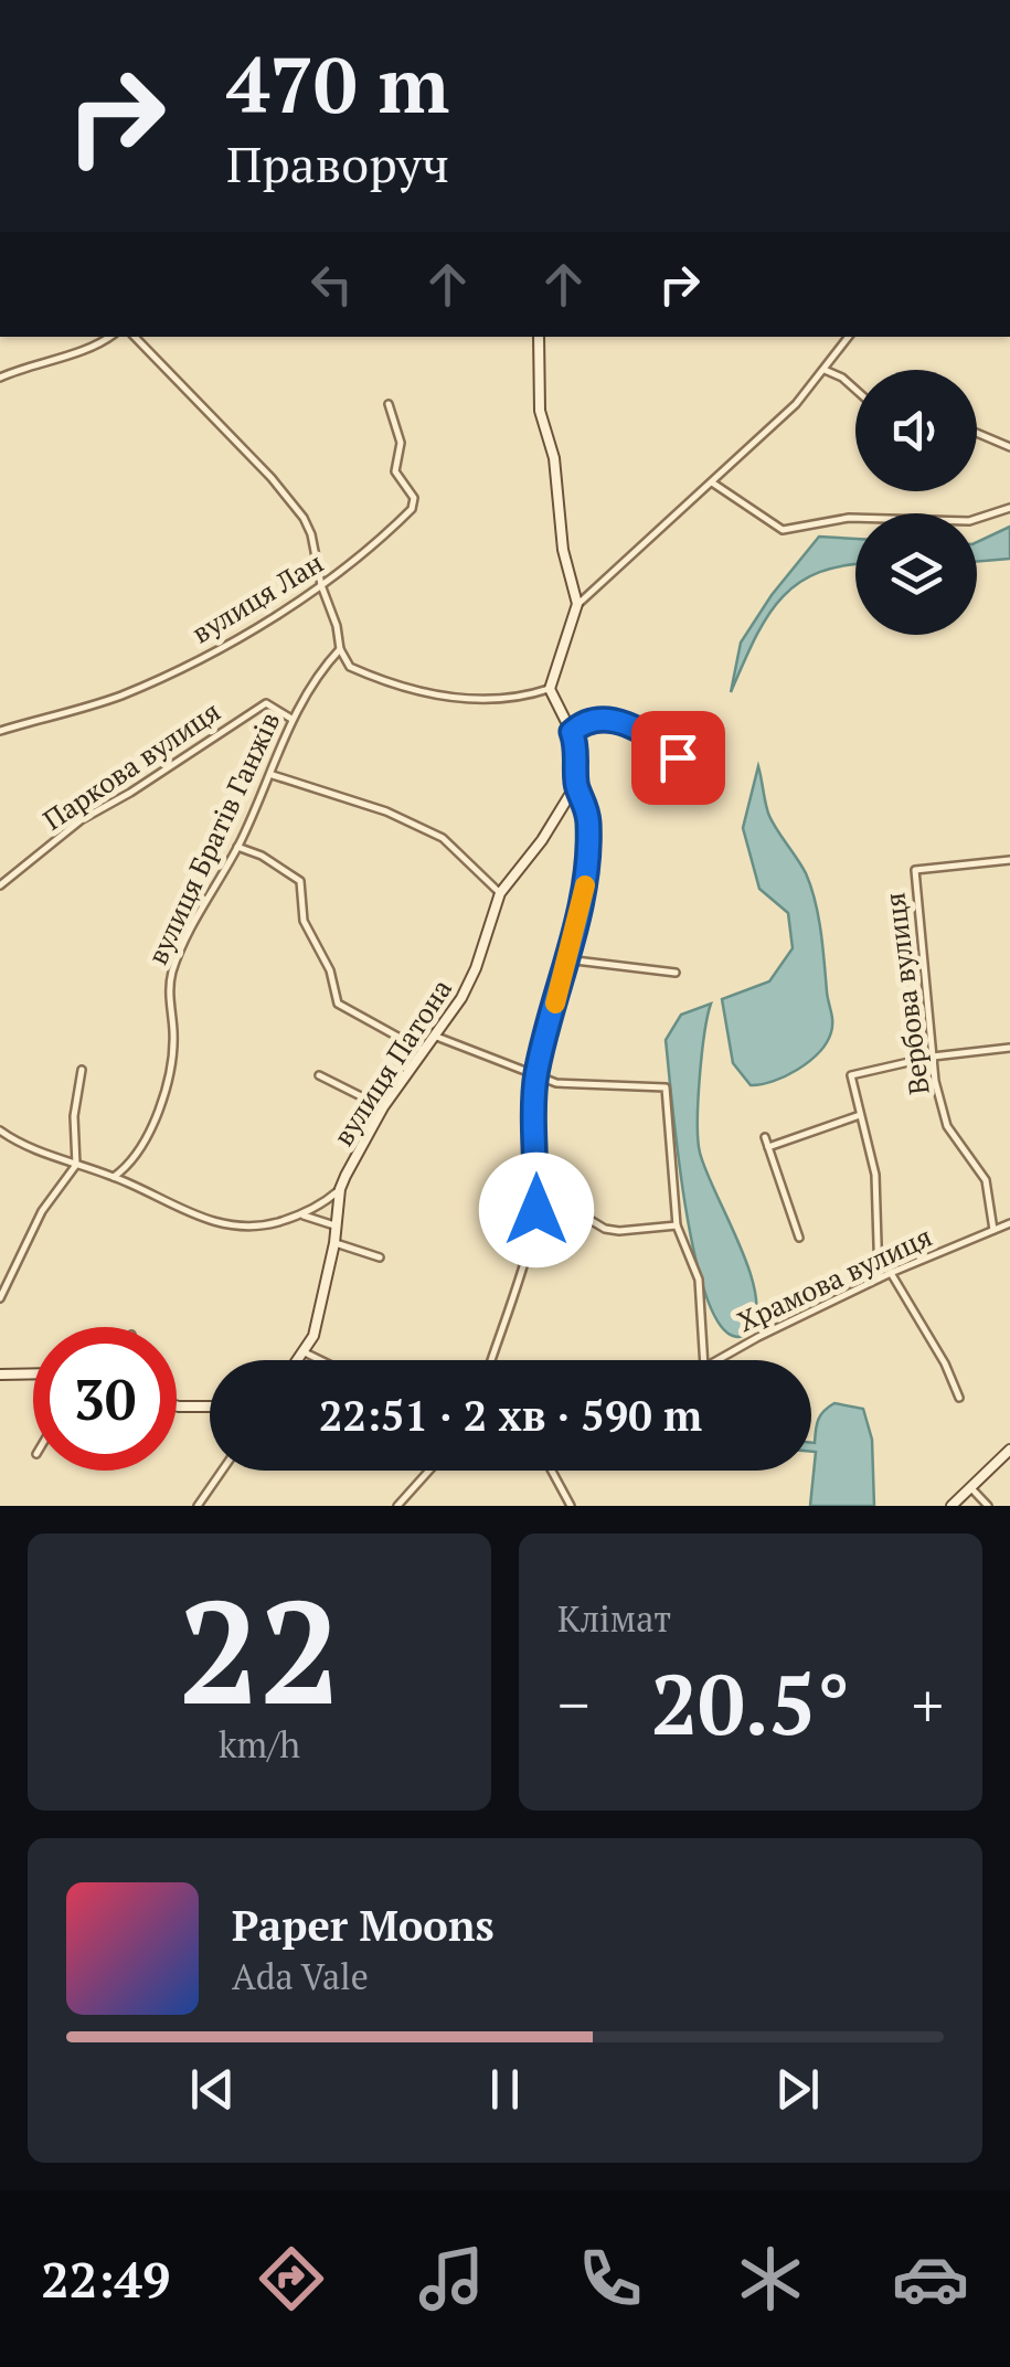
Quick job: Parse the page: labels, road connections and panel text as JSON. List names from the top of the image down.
{
  "streets": {
    "street": [
      "вулиця Лан",
      "Паркова вулиця",
      "вулиця Братів Ганжів",
      "Вербова вулиця",
      "вулиця Патона",
      "Храмова вулиця"
    ]
  },
  "crossings": [
    ["Паркова вулиця", "вулиця Братів Ганжів"],
    ["Вербова вулиця", "Храмова вулиця"]
  ],
  "page": {
    "turn": ["470 m", "Праворуч"],
    "limit": "30",
    "trip": "22:51 · 2 хв · 590 m",
    "tile": [
      ["22", "km/h"],
      "Клімат"
    ],
    "heat": ["−", "20.5°", "+"],
    "song": ["Paper Moons", "Ada Vale"],
    "tabs": "22:49"
  }
}
